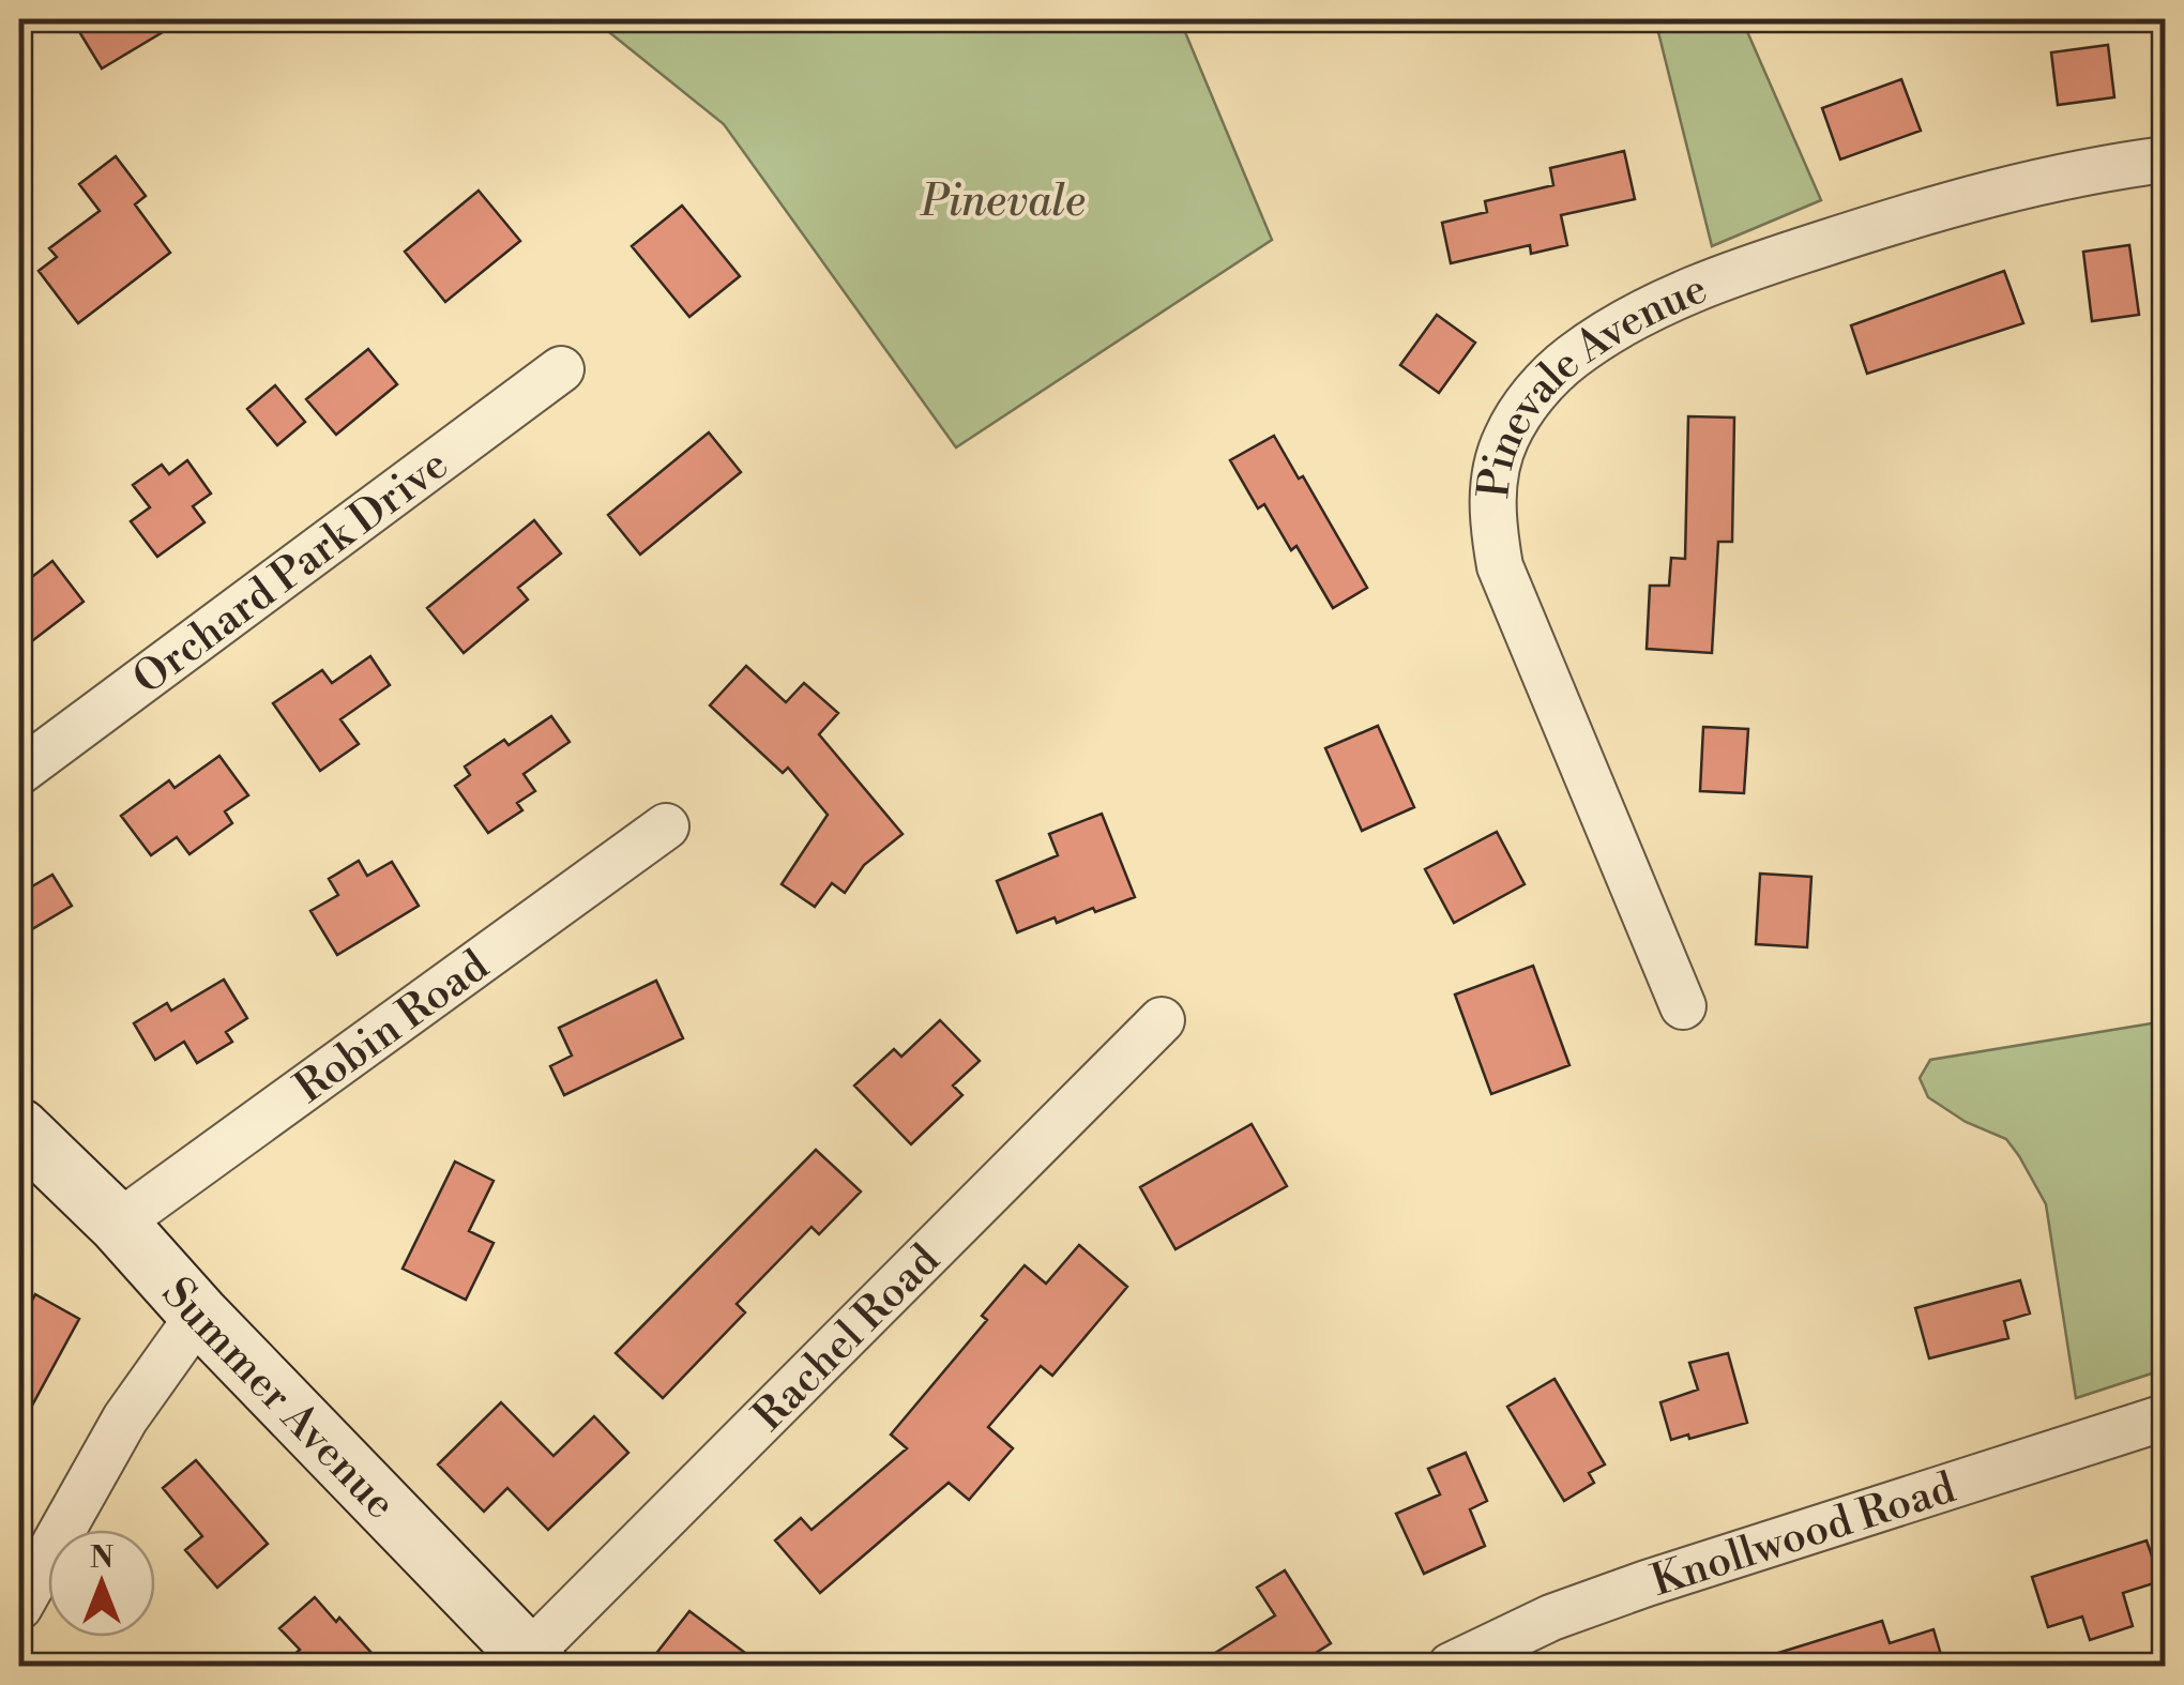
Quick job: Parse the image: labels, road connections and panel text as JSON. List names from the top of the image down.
{
  "streets": {
    "street": [
      "Pinevale Avenue",
      "Orchard Park Drive",
      "Robin Road",
      "Rachel Road",
      "Summer Avenue",
      "Knollwood Road"
    ]
  },
  "crossings": [
    ["Robin Road", "Summer Avenue"],
    ["Rachel Road", "Summer Avenue"]
  ],
  "parks": ["Pinevale"],
  "north": "top"
}
